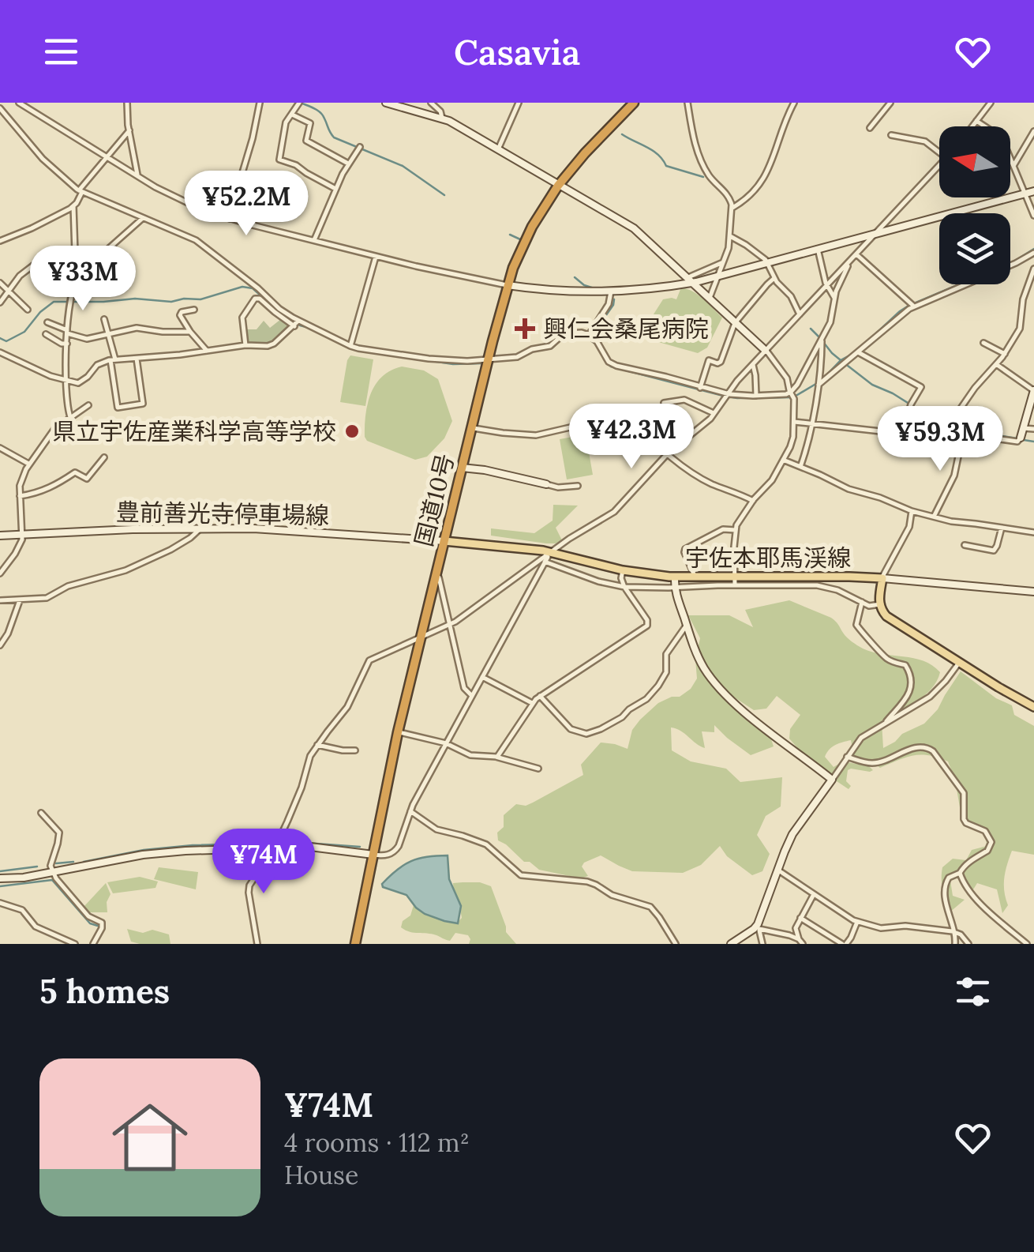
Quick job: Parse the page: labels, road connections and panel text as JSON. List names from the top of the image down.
{
  "streets": {
    "highway": ["国道10号"],
    "main road": ["宇佐本耶馬渓線"],
    "street": ["豊前善光寺停車場線"]
  },
  "crossings": [
    ["国道10号", "豊前善光寺停車場線"],
    ["国道10号", "宇佐本耶馬渓線"],
    ["豊前善光寺停車場線", "宇佐本耶馬渓線"]
  ],
  "places": {
    "health": ["興仁会桑尾病院"],
    "other": ["県立宇佐産業科学高等学校"]
  },
  "north": "left",
  "page": {
    "header": "Casavia",
    "price": [
      "¥52.2M",
      "¥33M",
      "¥42.3M",
      "¥59.3M",
      "¥74M"
    ],
    "heading": "5 homes",
    "list": [
      {
        "name": "¥74M",
        "note": "4 rooms · 112 m² · House"
      }
    ]
  }
}
